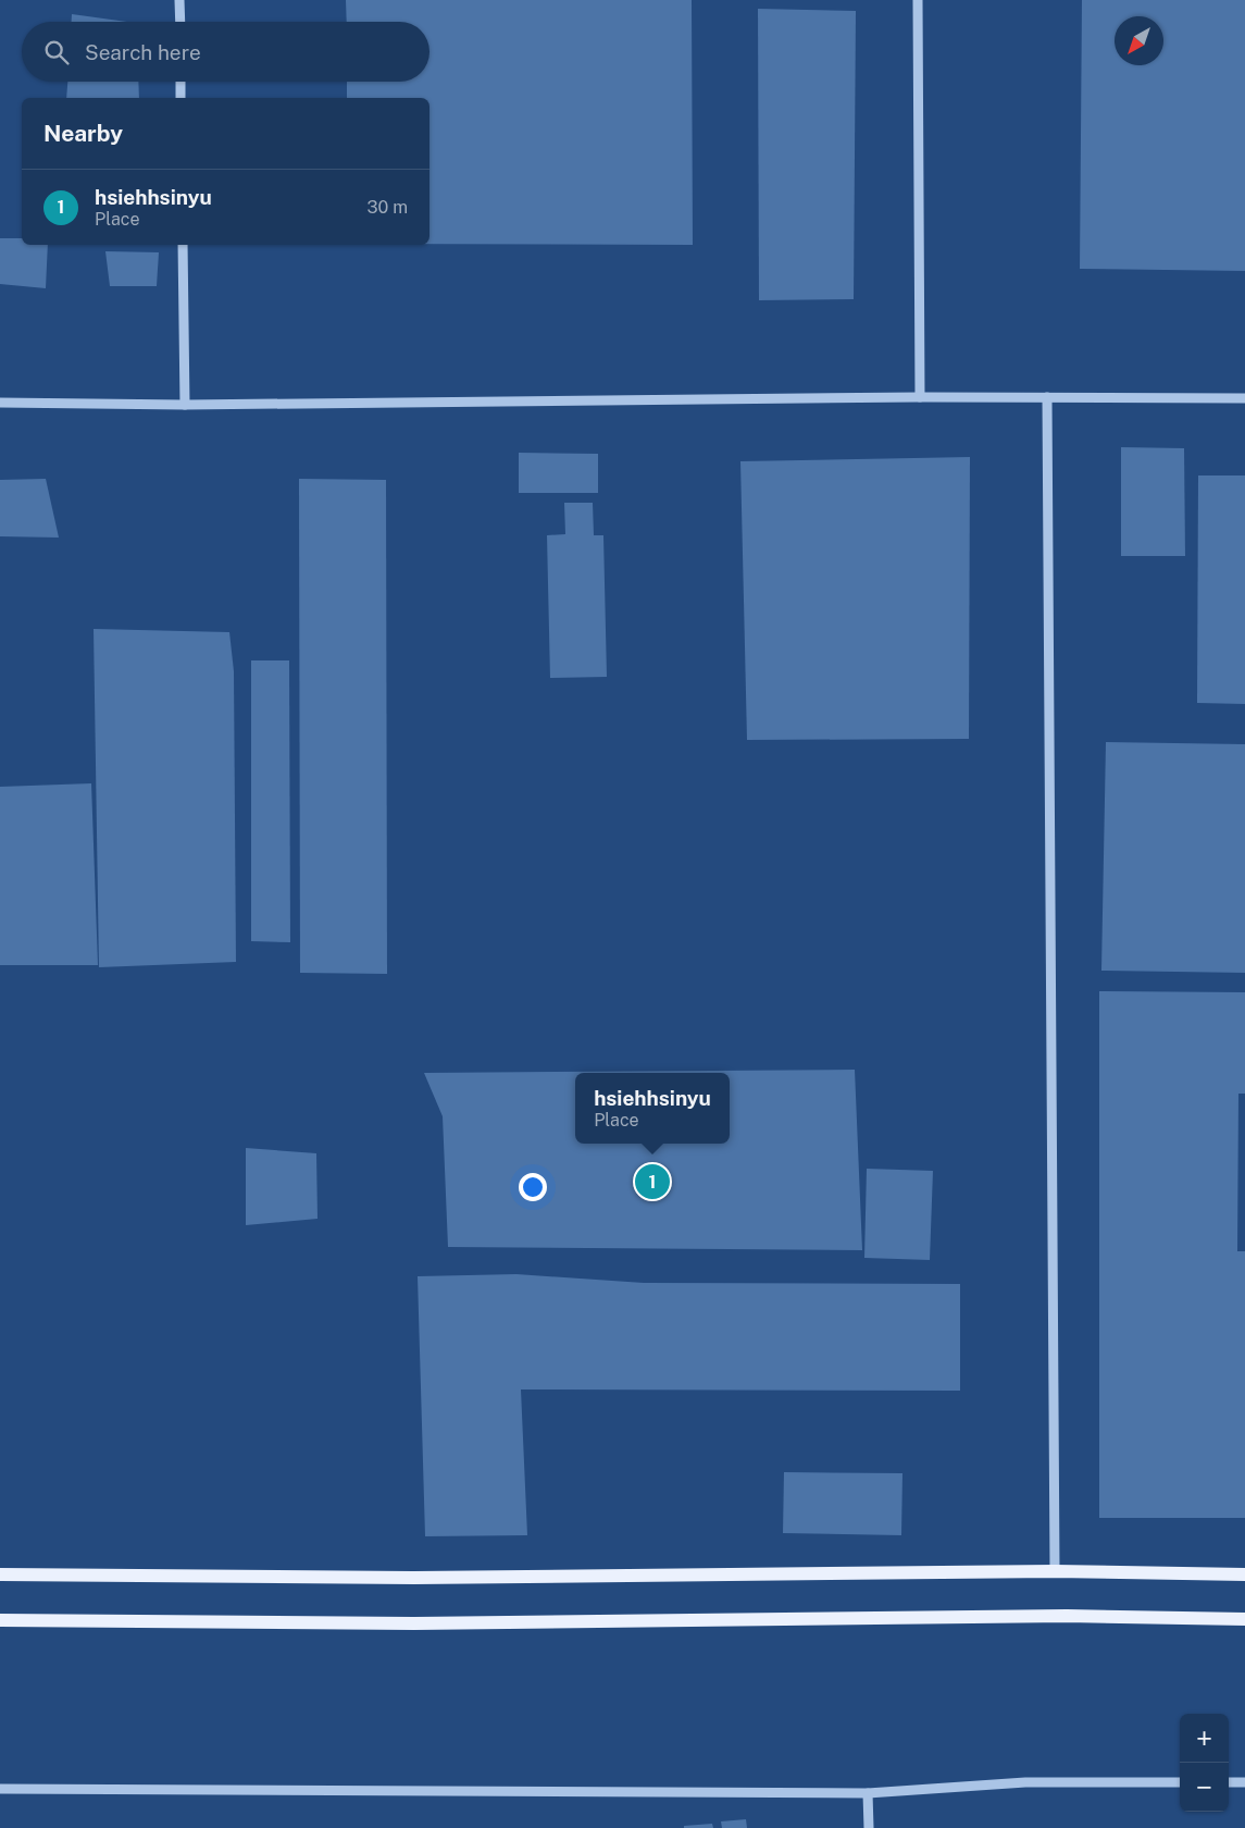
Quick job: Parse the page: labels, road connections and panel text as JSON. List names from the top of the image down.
{
  "north": "bottom left",
  "page": {
    "search": "Search here",
    "heading": "Nearby",
    "list": [
      {
        "mark": "1",
        "name": "hsiehhsinyu",
        "note": "Place",
        "value": "30 m"
      }
    ],
    "popup": ["hsiehhsinyu", "Place"],
    "pins": "1",
    "map_buttons": ["+", "−"]
  }
}
